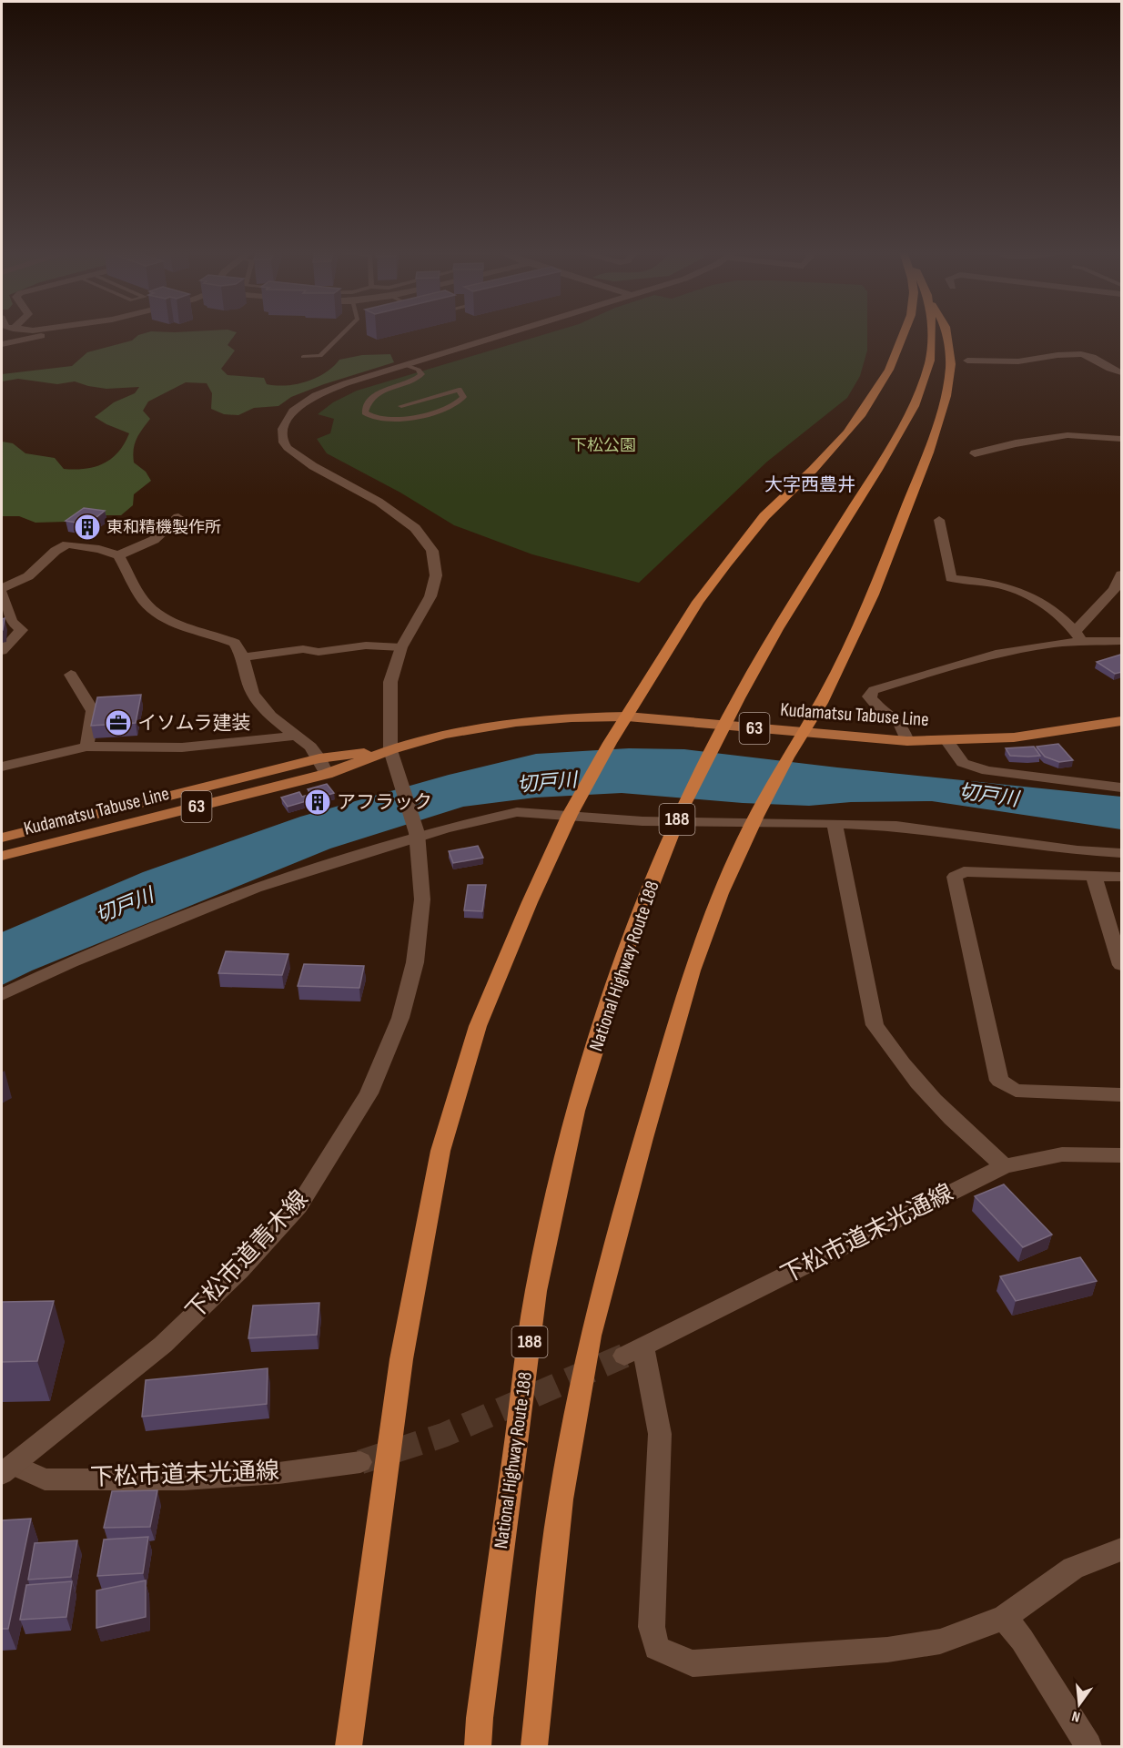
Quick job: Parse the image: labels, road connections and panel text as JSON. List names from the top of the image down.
{
  "streets": {
    "highway": ["188", "National Highway Route 188"],
    "main road": ["Kudamatsu Tabuse Line", "63"],
    "street": ["下松市道末光通線", "下松市道青木線"]
  },
  "crossings": [
    ["Kudamatsu Tabuse Line", "下松市道青木線"],
    ["下松市道末光通線", "下松市道青木線"]
  ],
  "districts": ["大字西豊井"],
  "water": ["切戸川"],
  "parks": ["下松公園"],
  "places": {
    "building": ["東和精機製作所", "アフラック"],
    "office": ["イソムラ建装"]
  },
  "north": "bottom"
}
